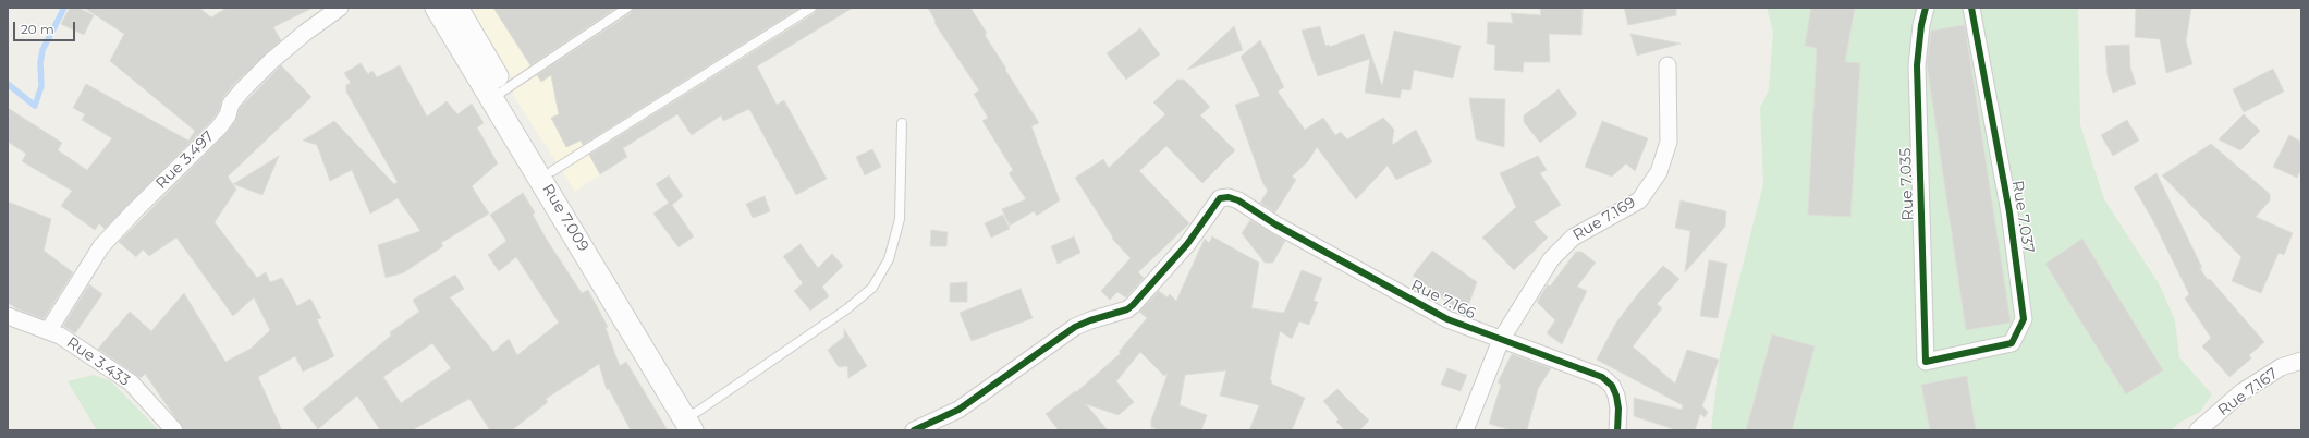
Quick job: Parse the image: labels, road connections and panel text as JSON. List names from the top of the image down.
{
  "streets": {
    "main road": ["Rue 7.009"],
    "street": [
      "Rue 3.497",
      "Rue 7.035",
      "Rue 7.037",
      "Rue 7.169",
      "Rue 7.166",
      "Rue 3.433",
      "Rue 7.167"
    ]
  },
  "crossings": [
    ["Rue 3.497", "Rue 3.433"],
    ["Rue 7.035", "Rue 7.037"],
    ["Rue 7.169", "Rue 7.166"]
  ],
  "scale_bar": "20 m"
}
